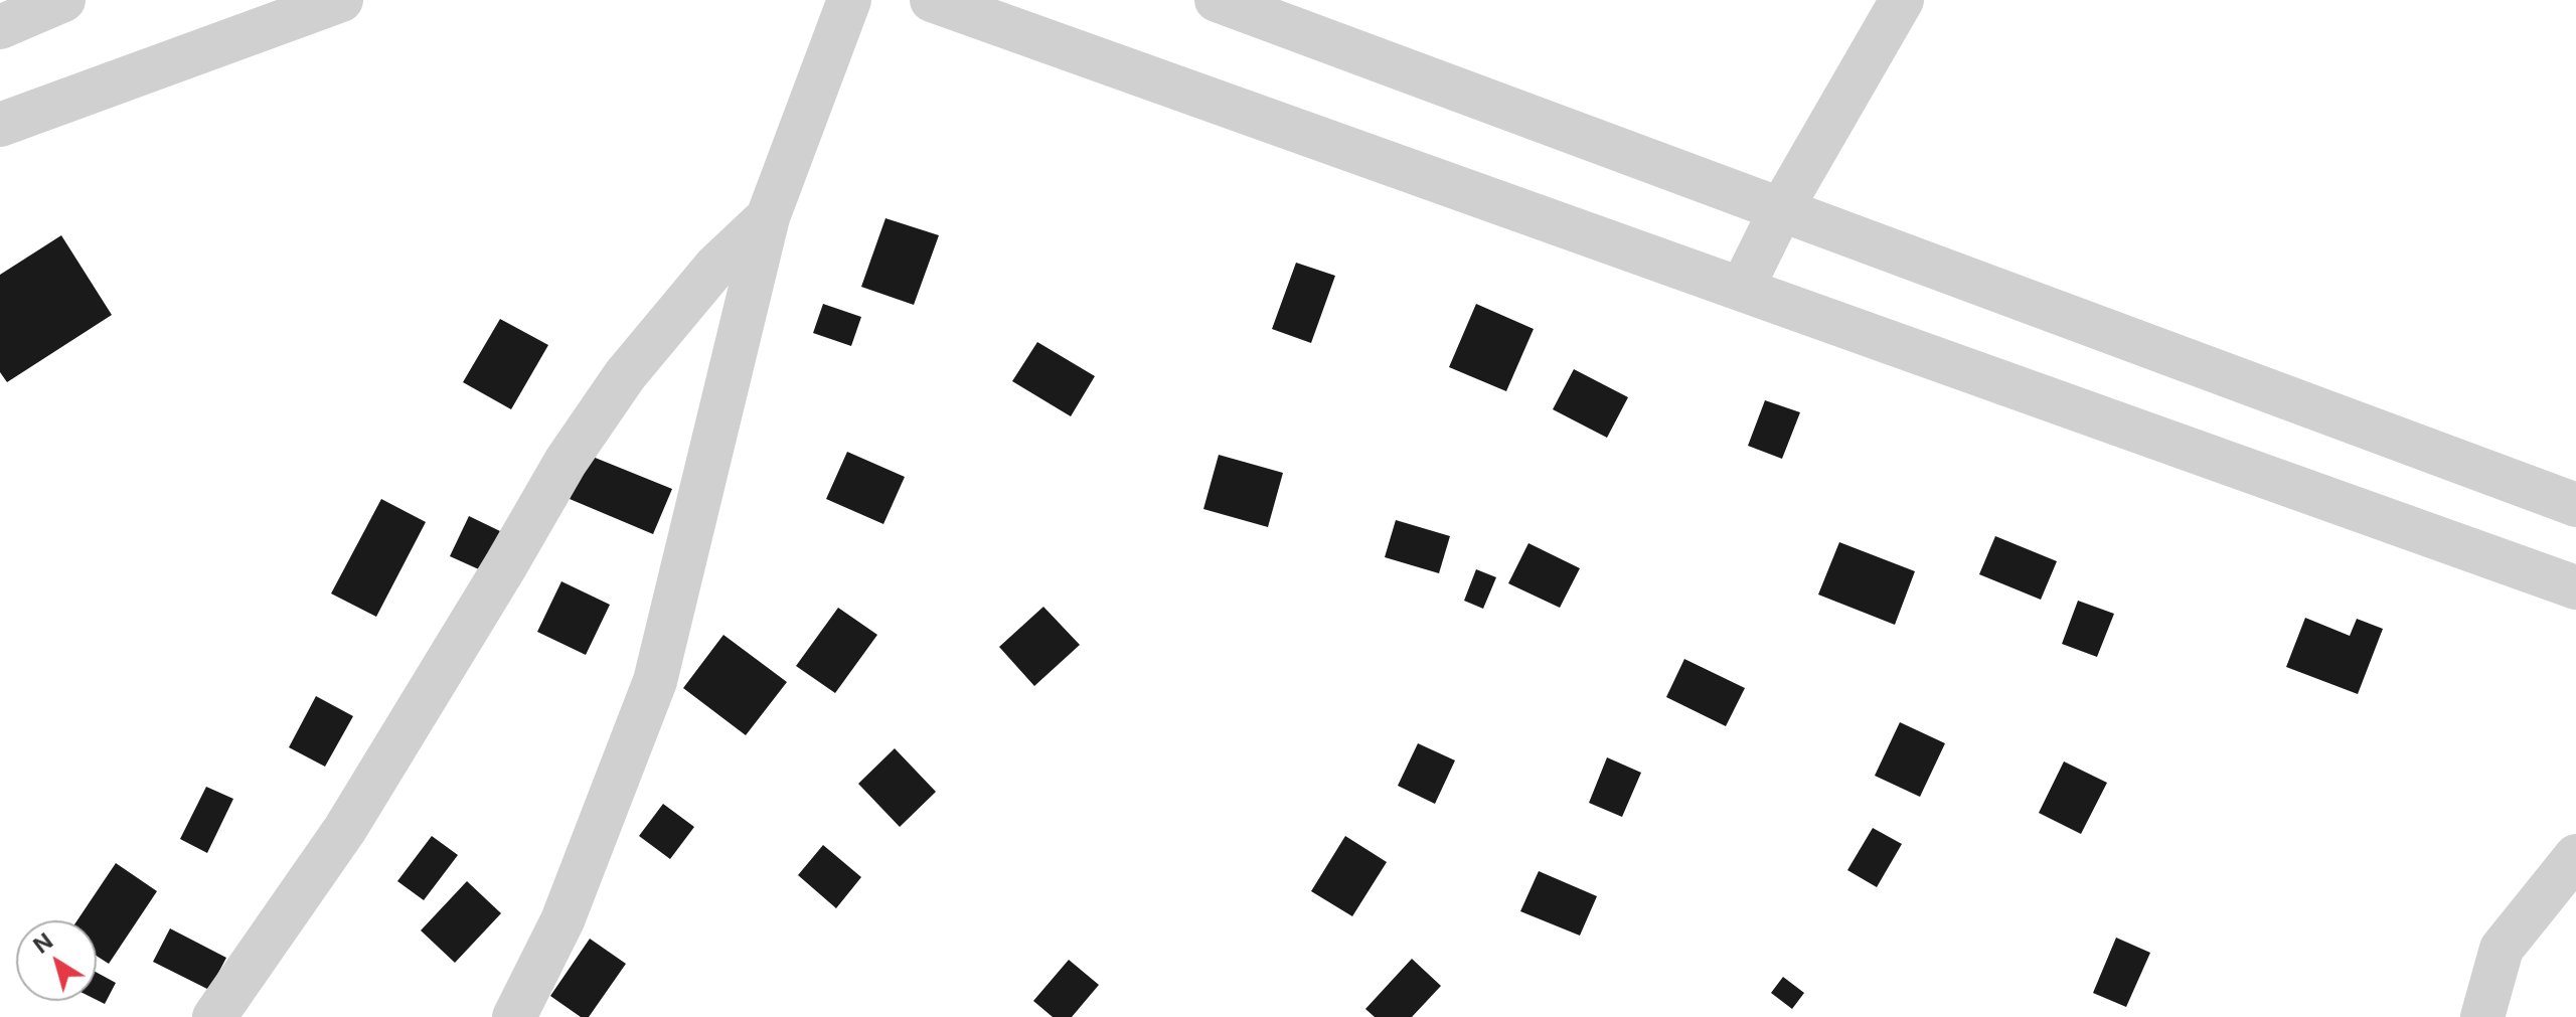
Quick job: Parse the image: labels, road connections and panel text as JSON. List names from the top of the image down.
{
  "north": "top left"
}
